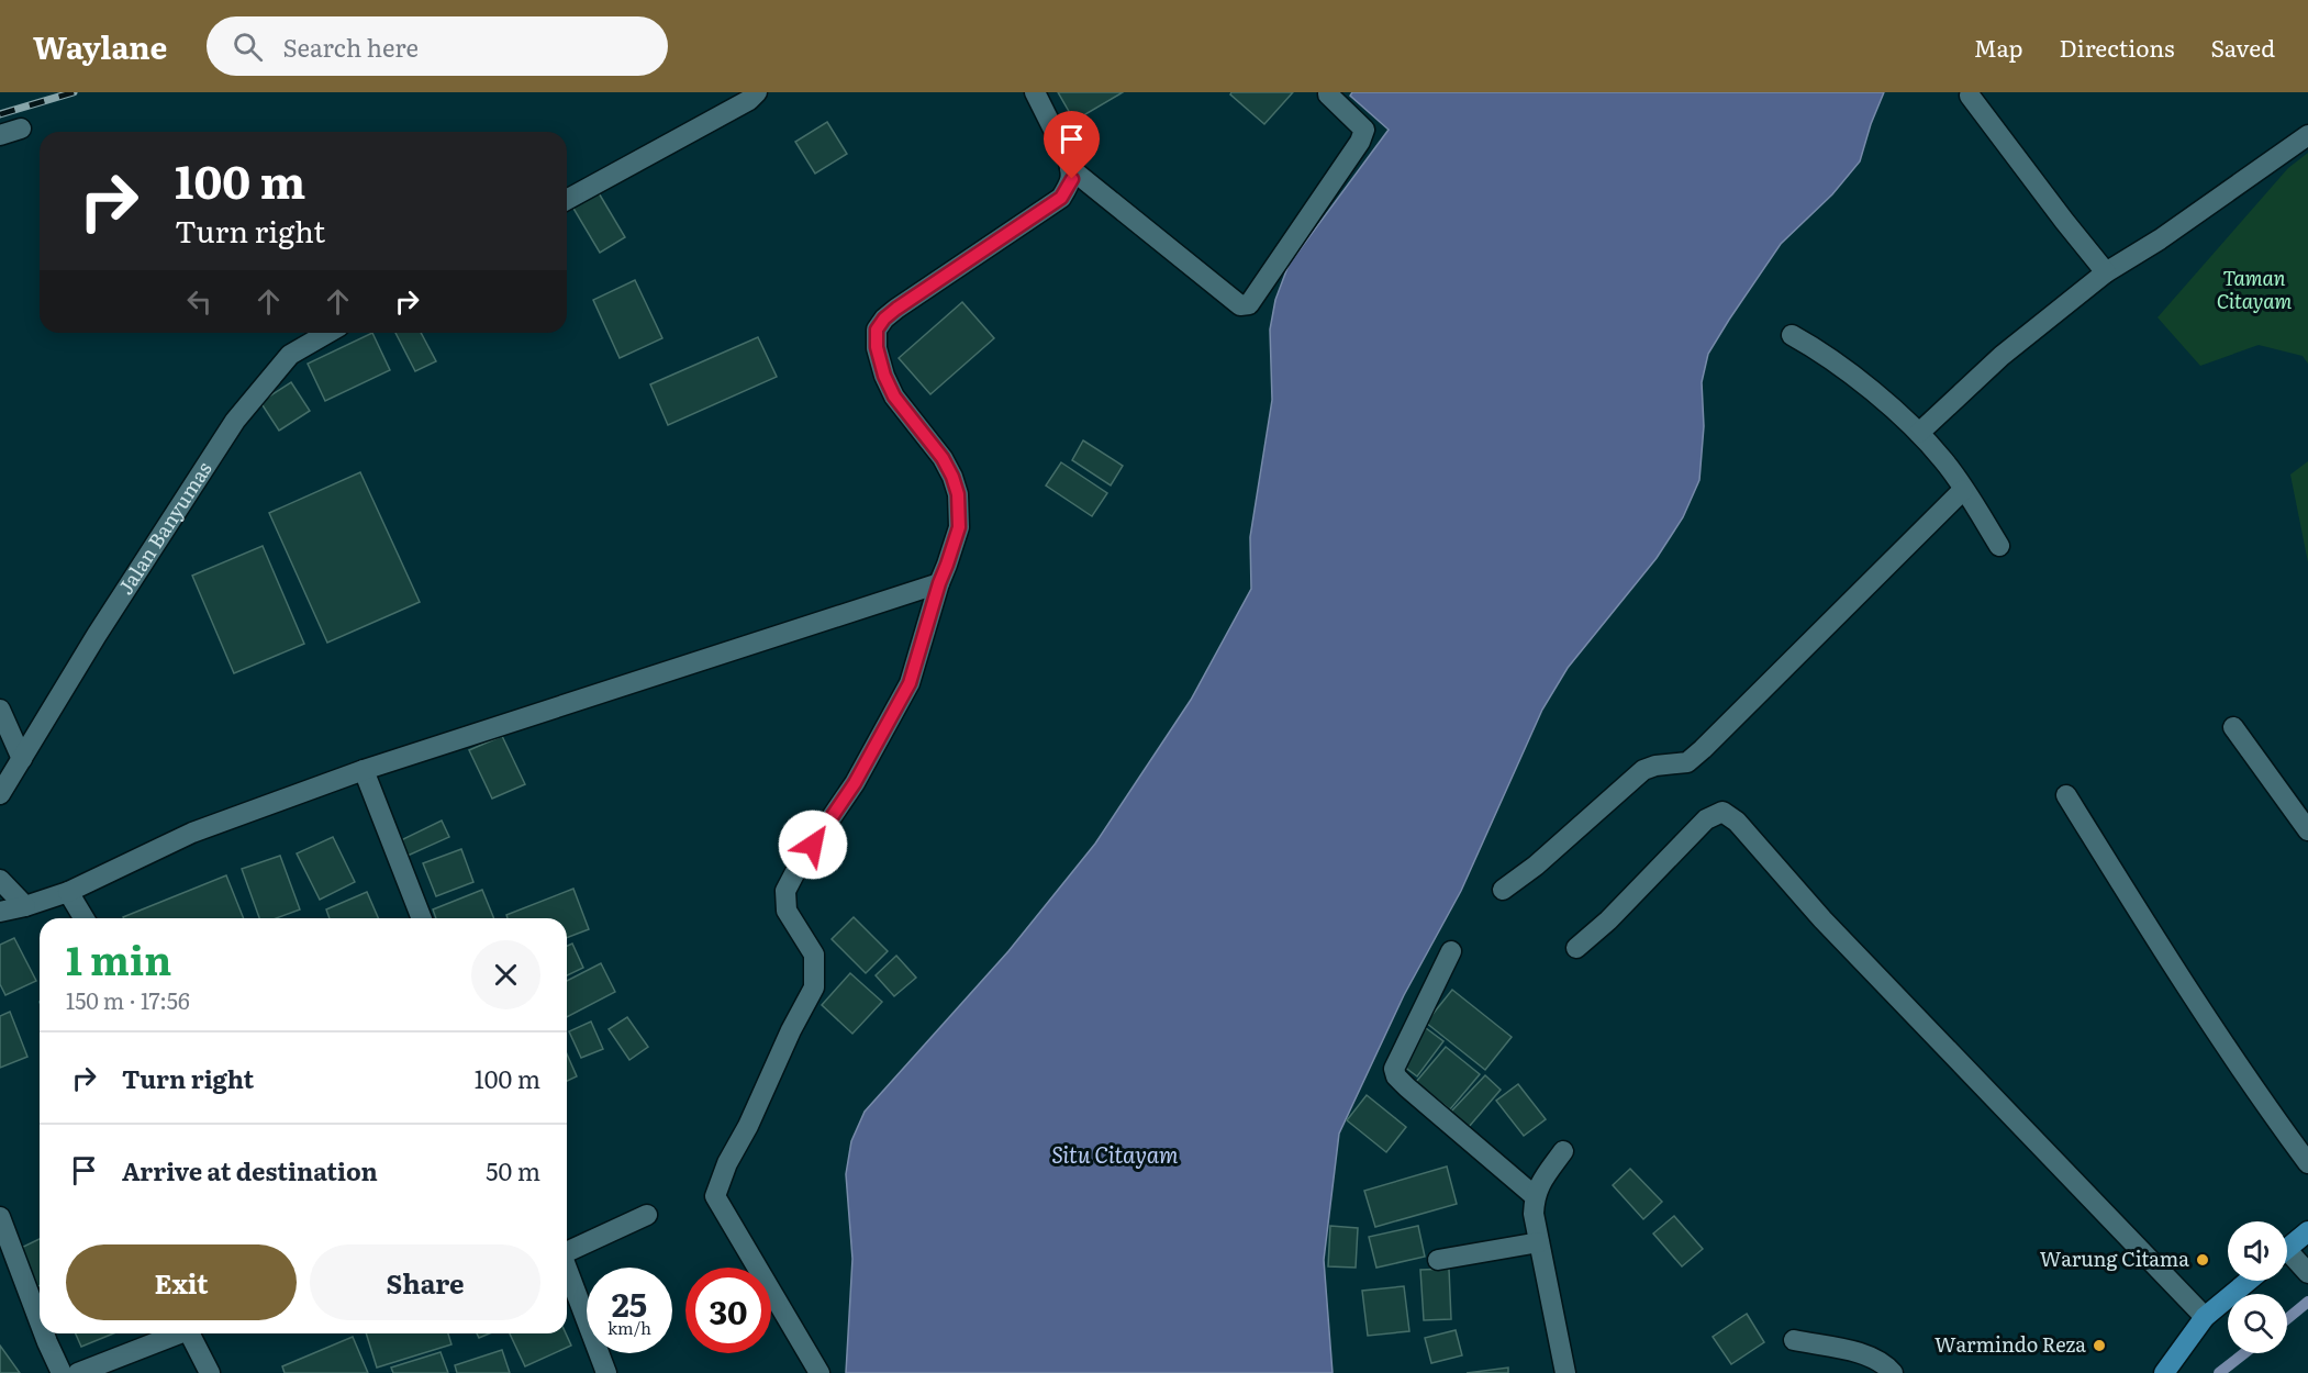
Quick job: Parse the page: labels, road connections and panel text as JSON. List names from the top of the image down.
{
  "streets": {
    "street": ["Jalan Banyumas"]
  },
  "water": ["Situ Citayam"],
  "parks": ["Taman Citayam"],
  "places": ["Warung Citama", "Warmindo Reza"],
  "page": {
    "header": "Waylane",
    "search": "Search here",
    "nav": ["Map", "Directions", "Saved"],
    "turn": ["100 m", "Turn right"],
    "heading": ["1 min", "150 m · 17:56"],
    "list": [
      {
        "name": "Turn right",
        "value": "100 m"
      },
      {
        "name": "Arrive at destination",
        "value": "50 m"
      }
    ],
    "buttons": ["Exit", "Share"],
    "speed": "25 km/h",
    "limit": "30"
  }
}
